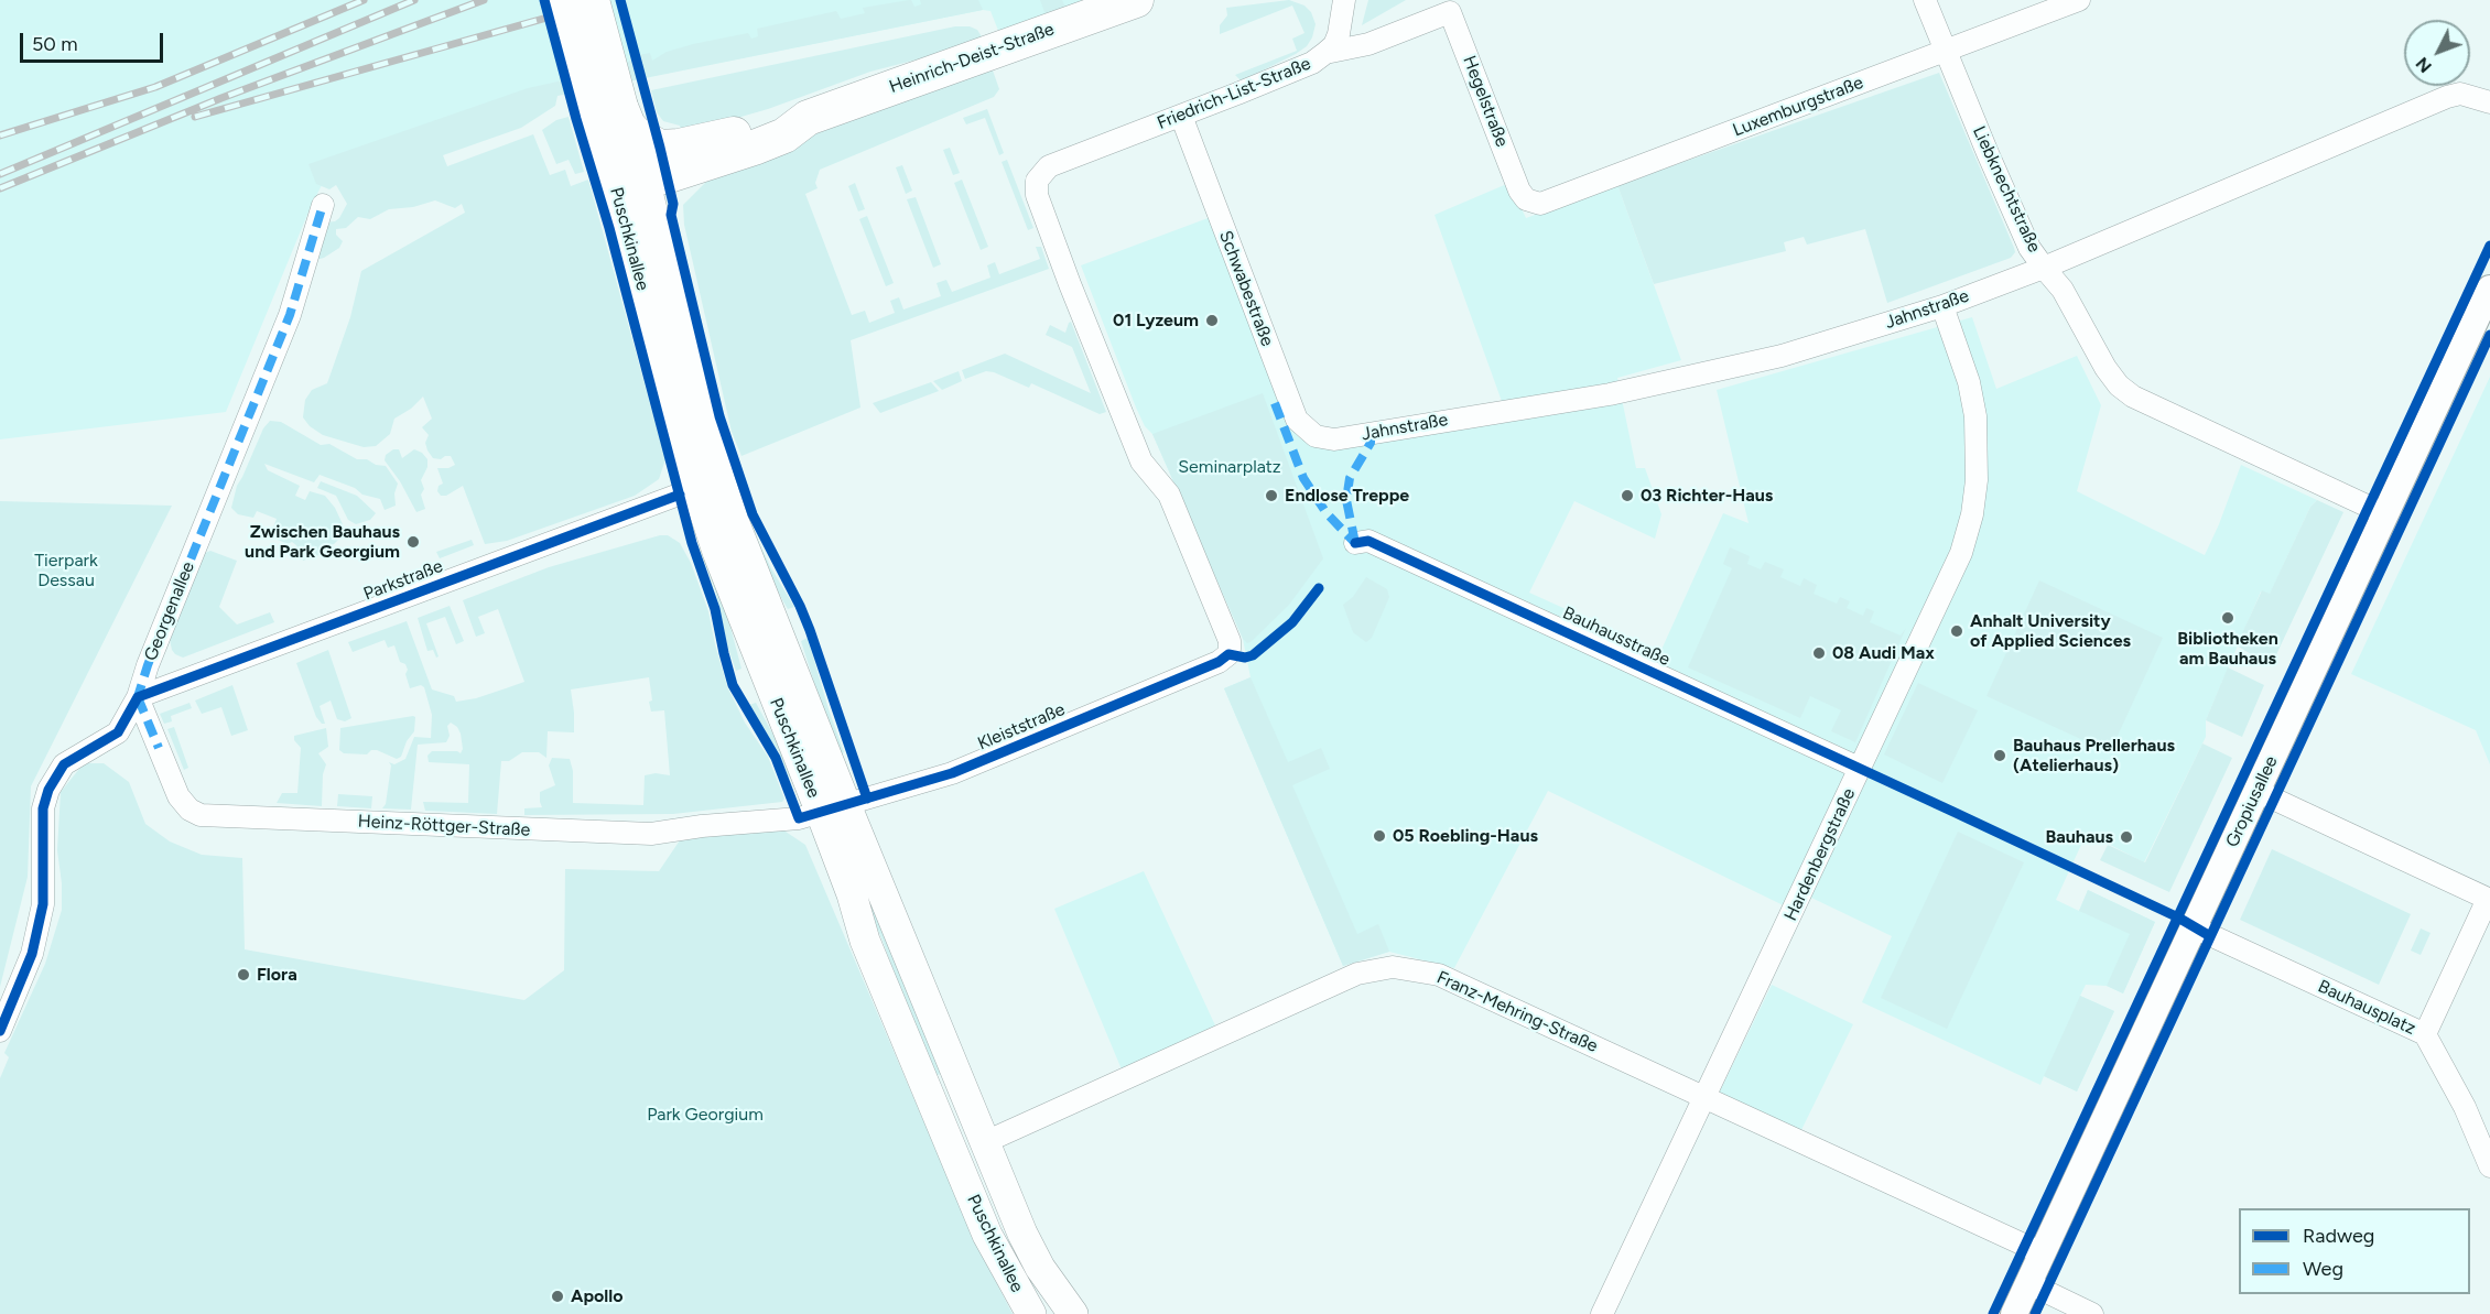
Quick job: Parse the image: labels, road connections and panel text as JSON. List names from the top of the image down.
{
  "streets": {
    "main road": ["Heinrich-Deist-Straße", "Puschkinallee"],
    "street": [
      "Friedrich-List-Straße",
      "Hegelstraße",
      "Luxemburgstraße",
      "Liebknechtstraße",
      "Schwabestraße",
      "Jahnstraße",
      "Parkstraße",
      "Georgenallee",
      "Bauhausstraße",
      "Kleiststraße",
      "Gropiusallee",
      "Heinz-Röttger-Straße",
      "Hardenbergstraße",
      "Bauhausplatz",
      "Franz-Mehring-Straße"
    ]
  },
  "crossings": [
    ["Heinrich-Deist-Straße", "Puschkinallee"],
    ["Friedrich-List-Straße", "Hegelstraße"],
    ["Friedrich-List-Straße", "Schwabestraße"],
    ["Friedrich-List-Straße", "Kleiststraße"],
    ["Hegelstraße", "Luxemburgstraße"],
    ["Luxemburgstraße", "Liebknechtstraße"],
    ["Liebknechtstraße", "Jahnstraße"],
    ["Liebknechtstraße", "Gropiusallee"],
    ["Puschkinallee", "Parkstraße"],
    ["Puschkinallee", "Kleiststraße"],
    ["Puschkinallee", "Heinz-Röttger-Straße"],
    ["Puschkinallee", "Franz-Mehring-Straße"],
    ["Schwabestraße", "Jahnstraße"],
    ["Jahnstraße", "Hardenbergstraße"],
    ["Parkstraße", "Georgenallee"],
    ["Parkstraße", "Heinz-Röttger-Straße"],
    ["Georgenallee", "Heinz-Röttger-Straße"],
    ["Bauhausstraße", "Hardenbergstraße"],
    ["Kleiststraße", "Heinz-Röttger-Straße"],
    ["Gropiusallee", "Bauhausplatz"],
    ["Gropiusallee", "Franz-Mehring-Straße"],
    ["Hardenbergstraße", "Franz-Mehring-Straße"]
  ],
  "parks": ["Seminarplatz", "Tierpark Dessau", "Park Georgium"],
  "places": [
    "01 Lyzeum",
    "Endlose Treppe",
    "03 Richter-Haus",
    "Zwischen Bauhaus und Park Georgium",
    "Bibliotheken am Bauhaus",
    "Anhalt University of Applied Sciences",
    "08 Audi Max",
    "Bauhaus Prellerhaus (Atelierhaus)",
    "05 Roebling-Haus",
    "Bauhaus",
    "Flora",
    "Apollo"
  ],
  "legend": ["Radweg", "Weg"],
  "scale_bar": "50 m",
  "north": "bottom left"
}
